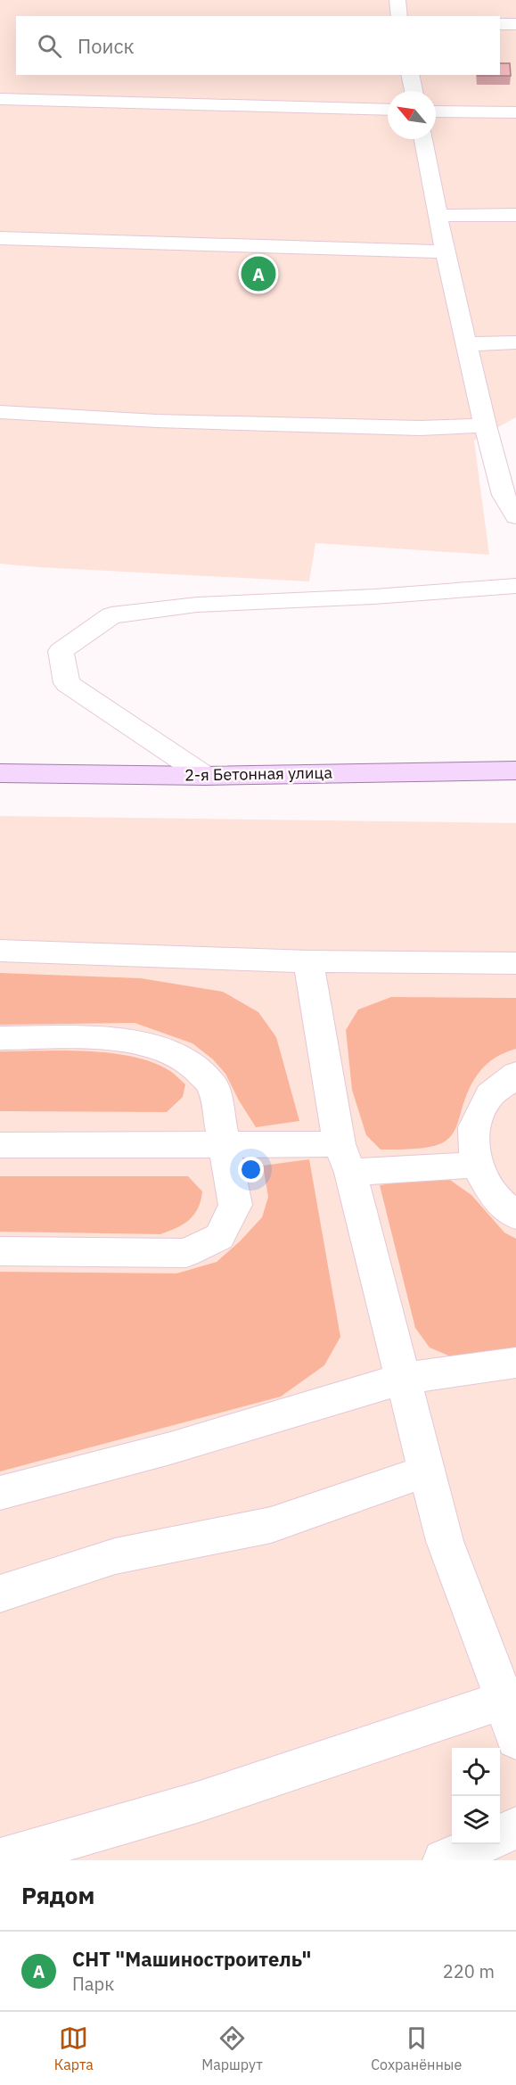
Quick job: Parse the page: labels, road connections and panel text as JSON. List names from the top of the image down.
{
  "streets": {
    "main road": ["2-я Бетонная улица"]
  },
  "north": "top left",
  "page": {
    "search": "Поиск",
    "pins": "A",
    "heading": "Рядом",
    "list": [
      {
        "mark": "A",
        "name": "СНТ \"Машиностроитель\"",
        "note": "Парк",
        "value": "220 m"
      }
    ],
    "nav": ["Карта", "Маршрут", "Сохранённые"]
  }
}
